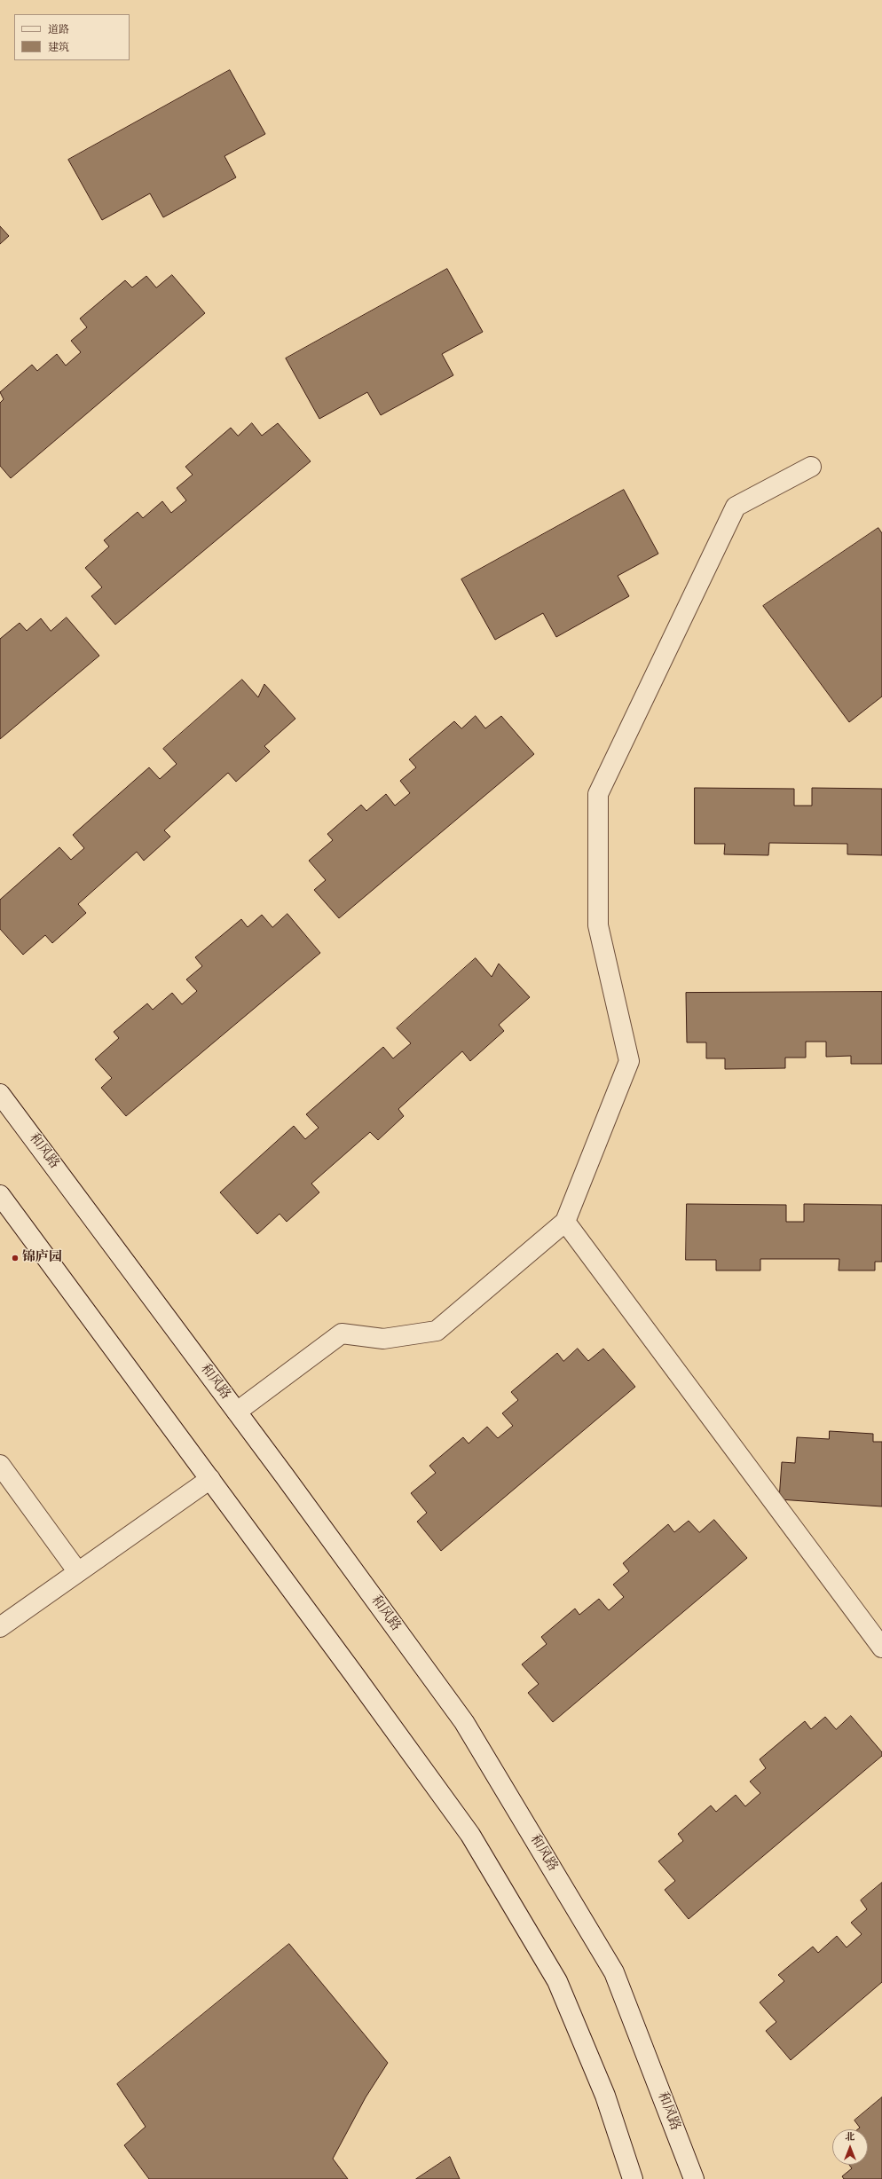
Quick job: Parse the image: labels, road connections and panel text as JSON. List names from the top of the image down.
{
  "streets": {
    "street": ["和风路"]
  },
  "places": ["锦庐园"],
  "legend": ["道路", "建筑"],
  "north": "top"
}
